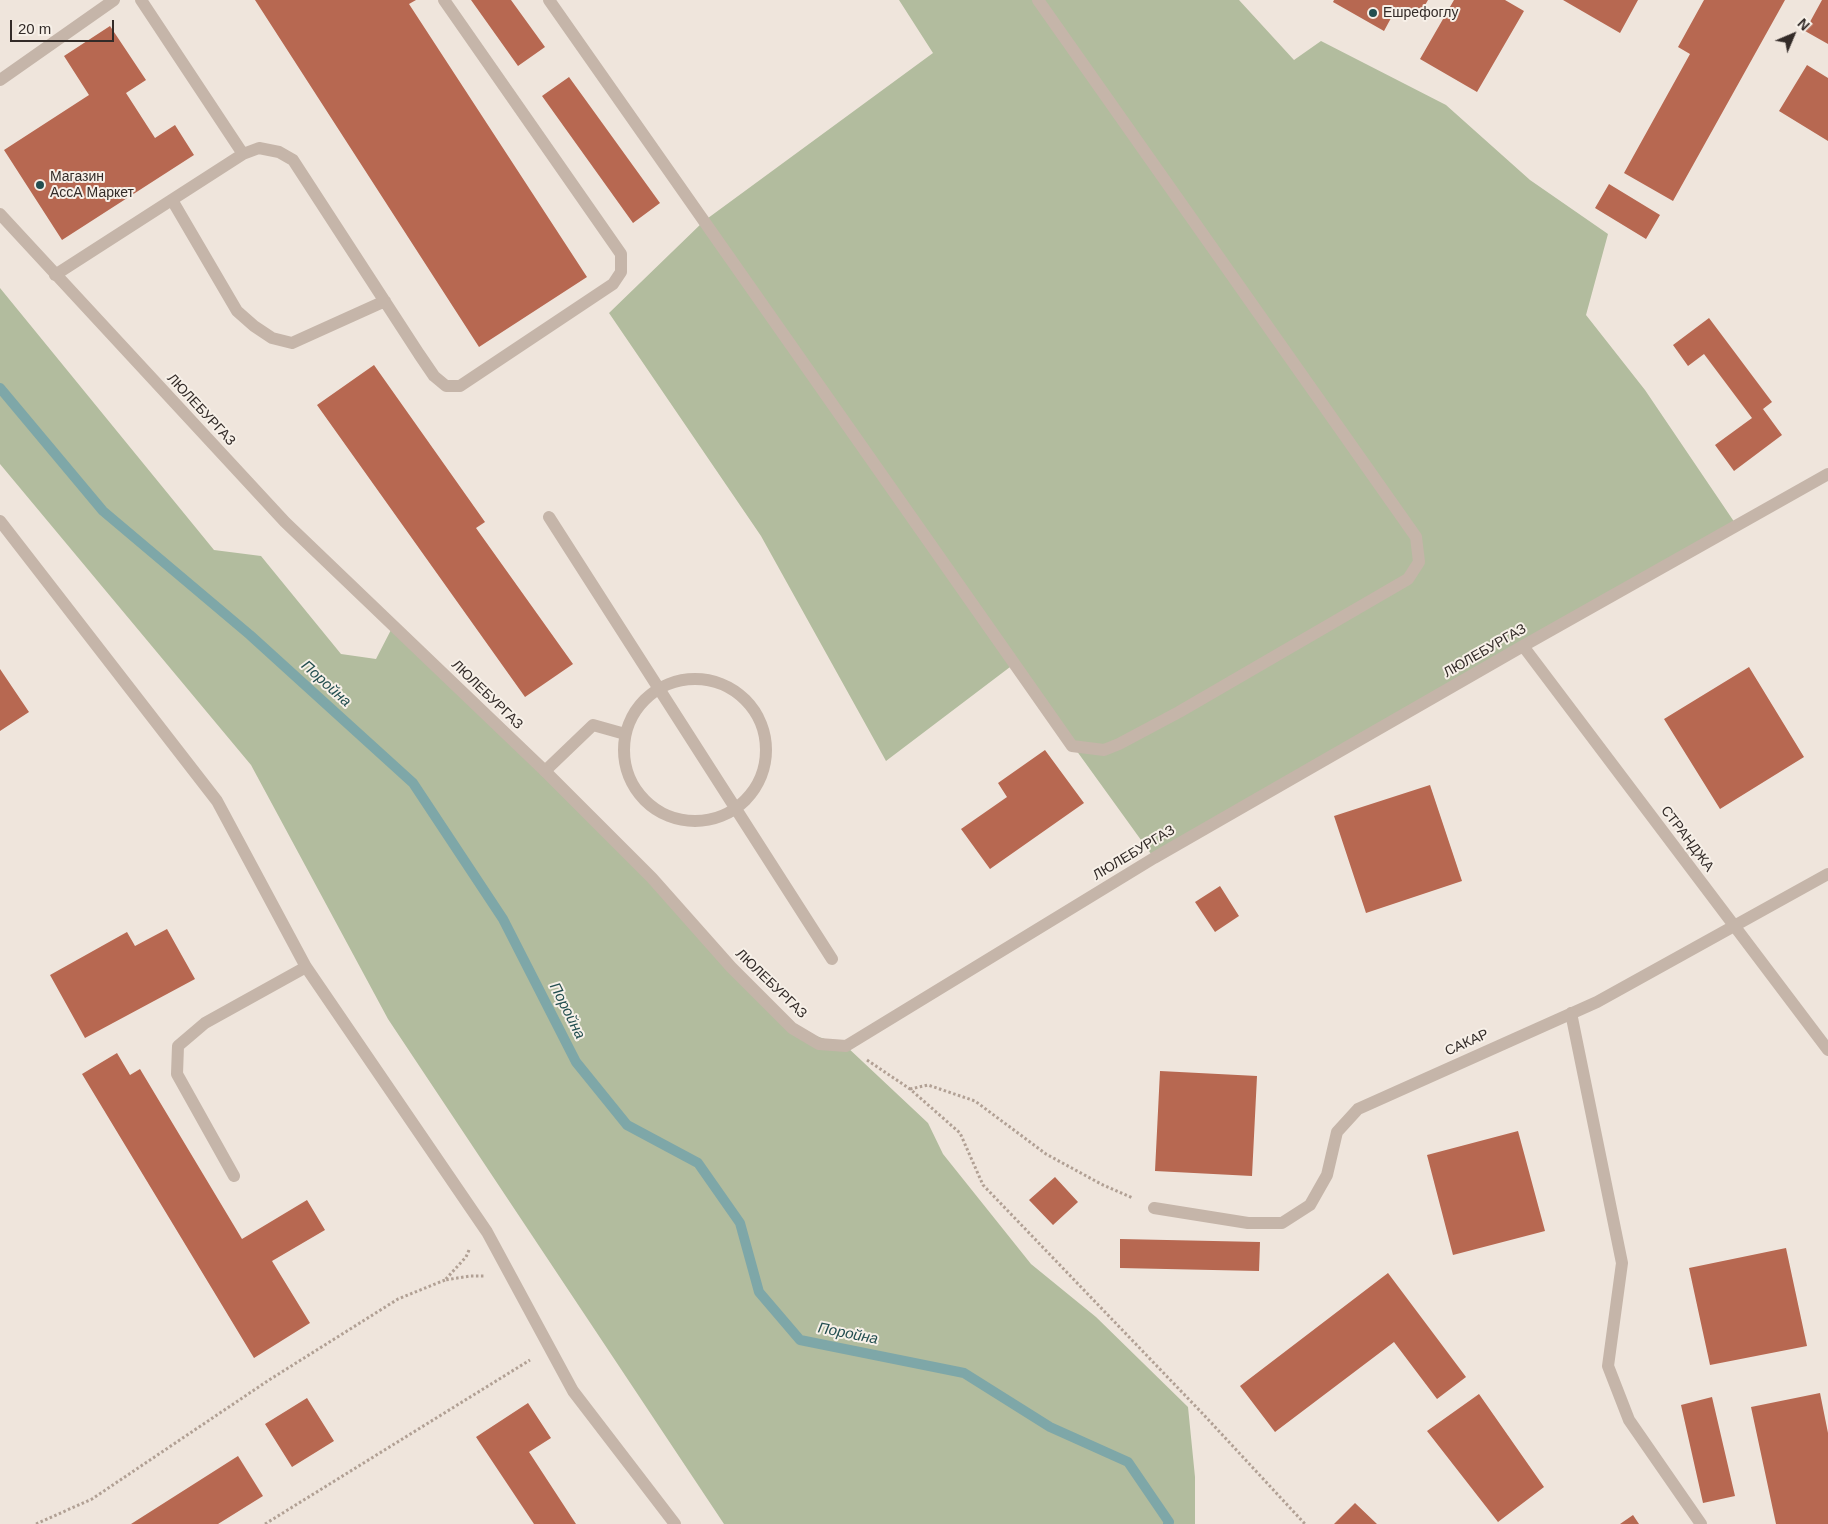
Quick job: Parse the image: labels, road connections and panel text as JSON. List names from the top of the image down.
{
  "streets": {
    "street": ["ЛЮЛЕБУРГАЗ", "СТРАНДЖА", "САКАР"]
  },
  "crossings": [
    ["ЛЮЛЕБУРГАЗ", "СТРАНДЖА"],
    ["СТРАНДЖА", "САКАР"]
  ],
  "water": ["Поройна"],
  "places": ["Ешрефоглу", "Магазин АссА Маркет"],
  "scale_bar": "20 m",
  "north": "top right"
}
